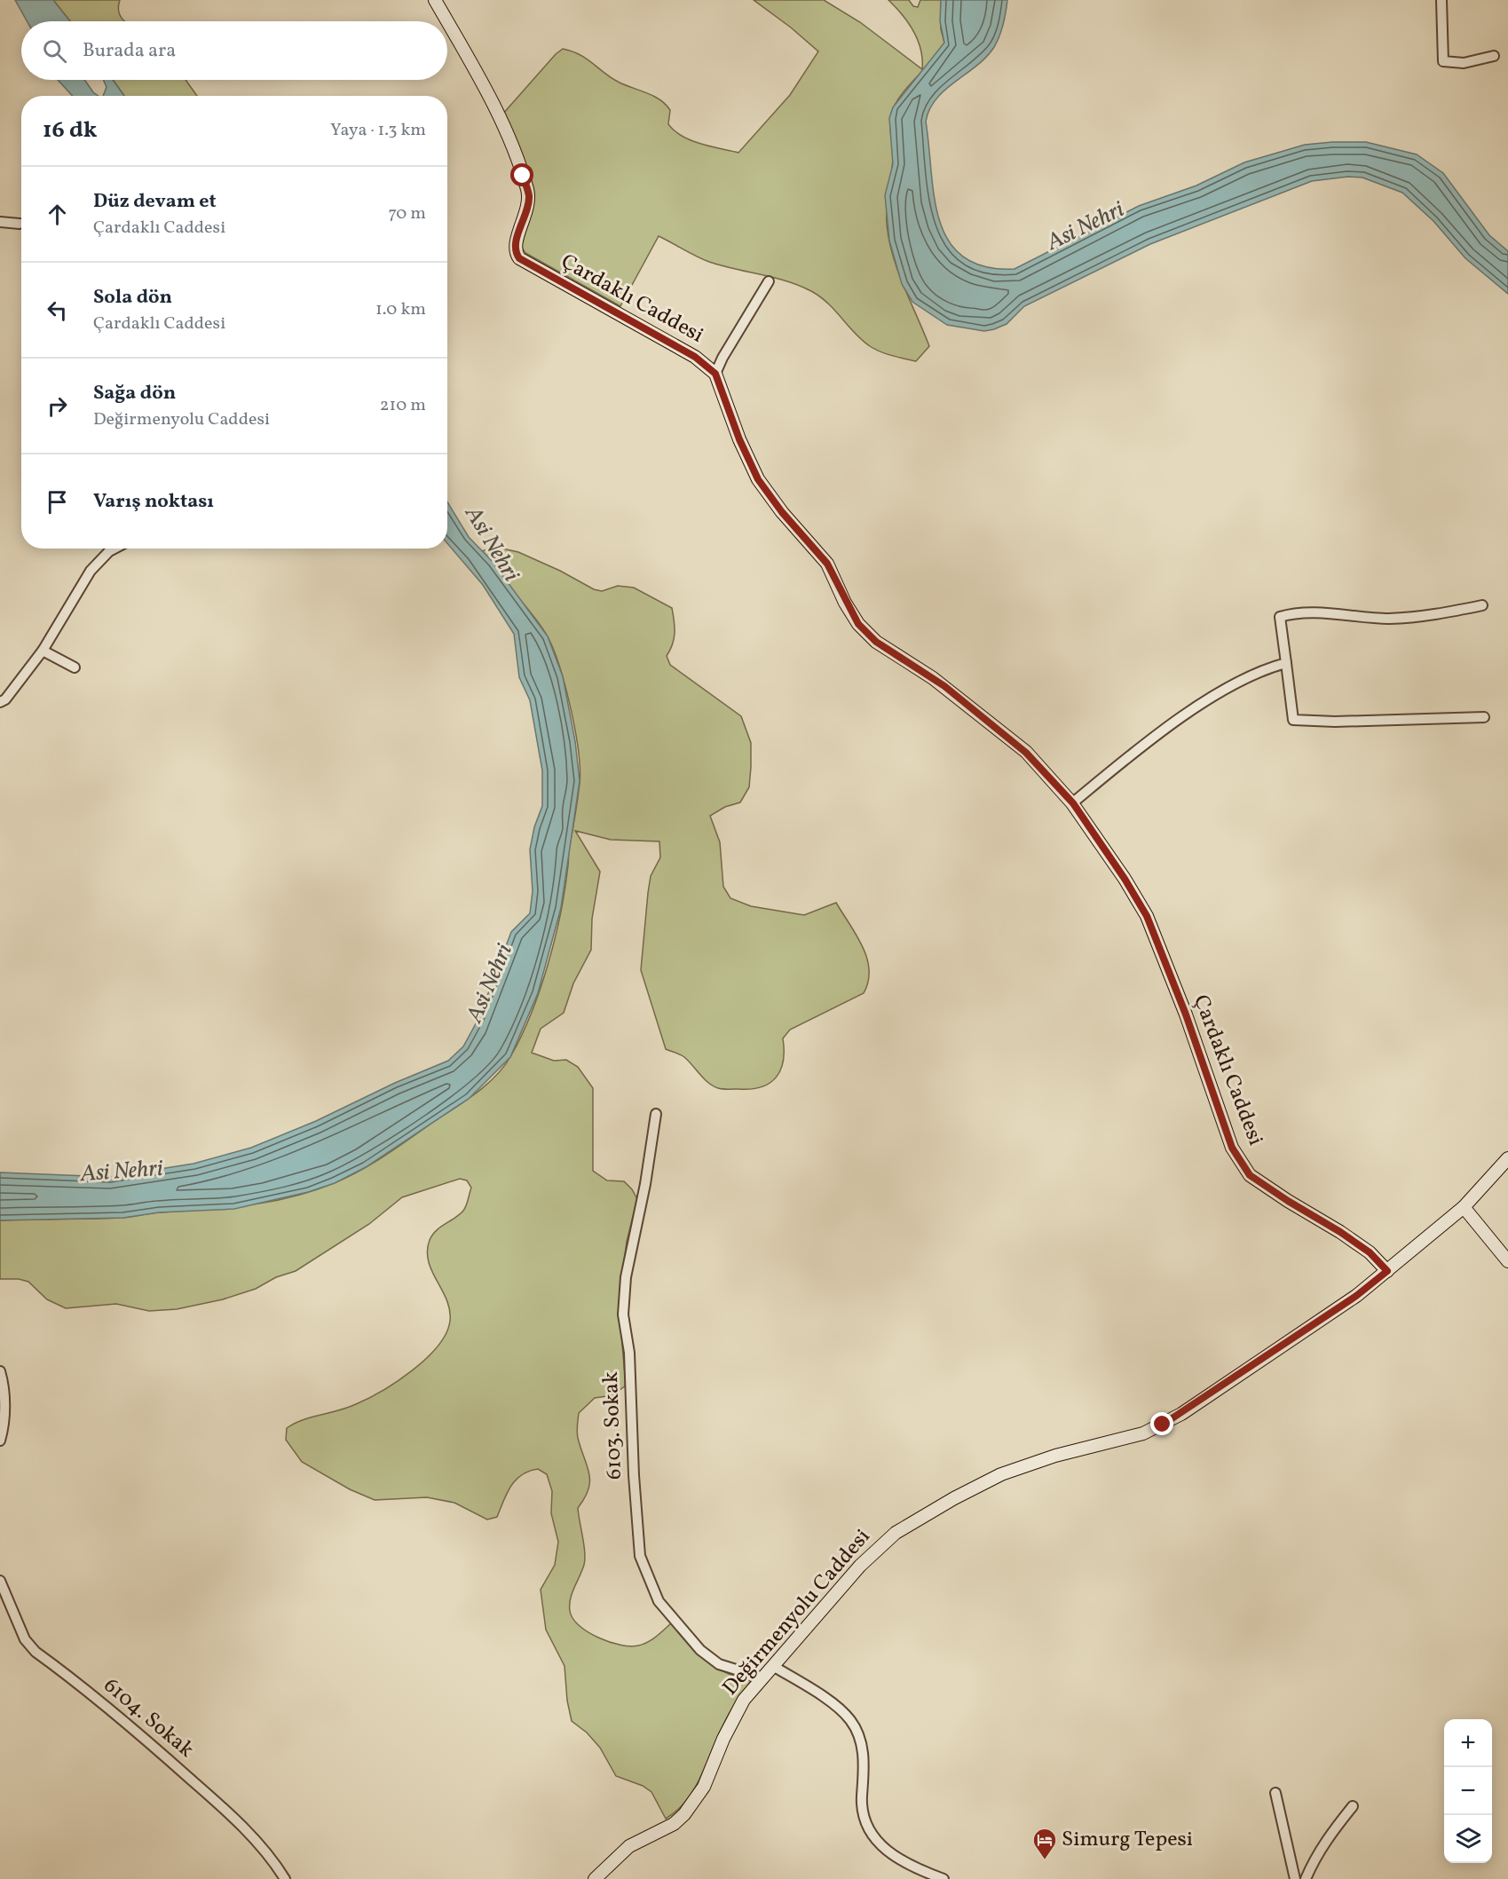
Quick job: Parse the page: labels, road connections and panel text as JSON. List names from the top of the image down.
{
  "streets": {
    "street": [
      "Çardaklı Caddesi",
      "6103. Sokak",
      "Değirmenyolu Caddesi",
      "6104. Sokak"
    ]
  },
  "crossings": [
    ["Çardaklı Caddesi", "Değirmenyolu Caddesi"],
    ["6103. Sokak", "Değirmenyolu Caddesi"]
  ],
  "water": ["Asi Nehri"],
  "places": {
    "hotel": ["Simurg Tepesi"]
  },
  "page": {
    "search": "Burada ara",
    "heading": ["16 dk", "Yaya · 1.3 km"],
    "list": [
      ["Düz devam et", "Çardaklı Caddesi", "70 m"],
      ["Sola dön", "Çardaklı Caddesi", "1.0 km"],
      ["Sağa dön", "Değirmenyolu Caddesi", "210 m"],
      "Varış noktası"
    ],
    "map_buttons": ["+", "−"]
  }
}
